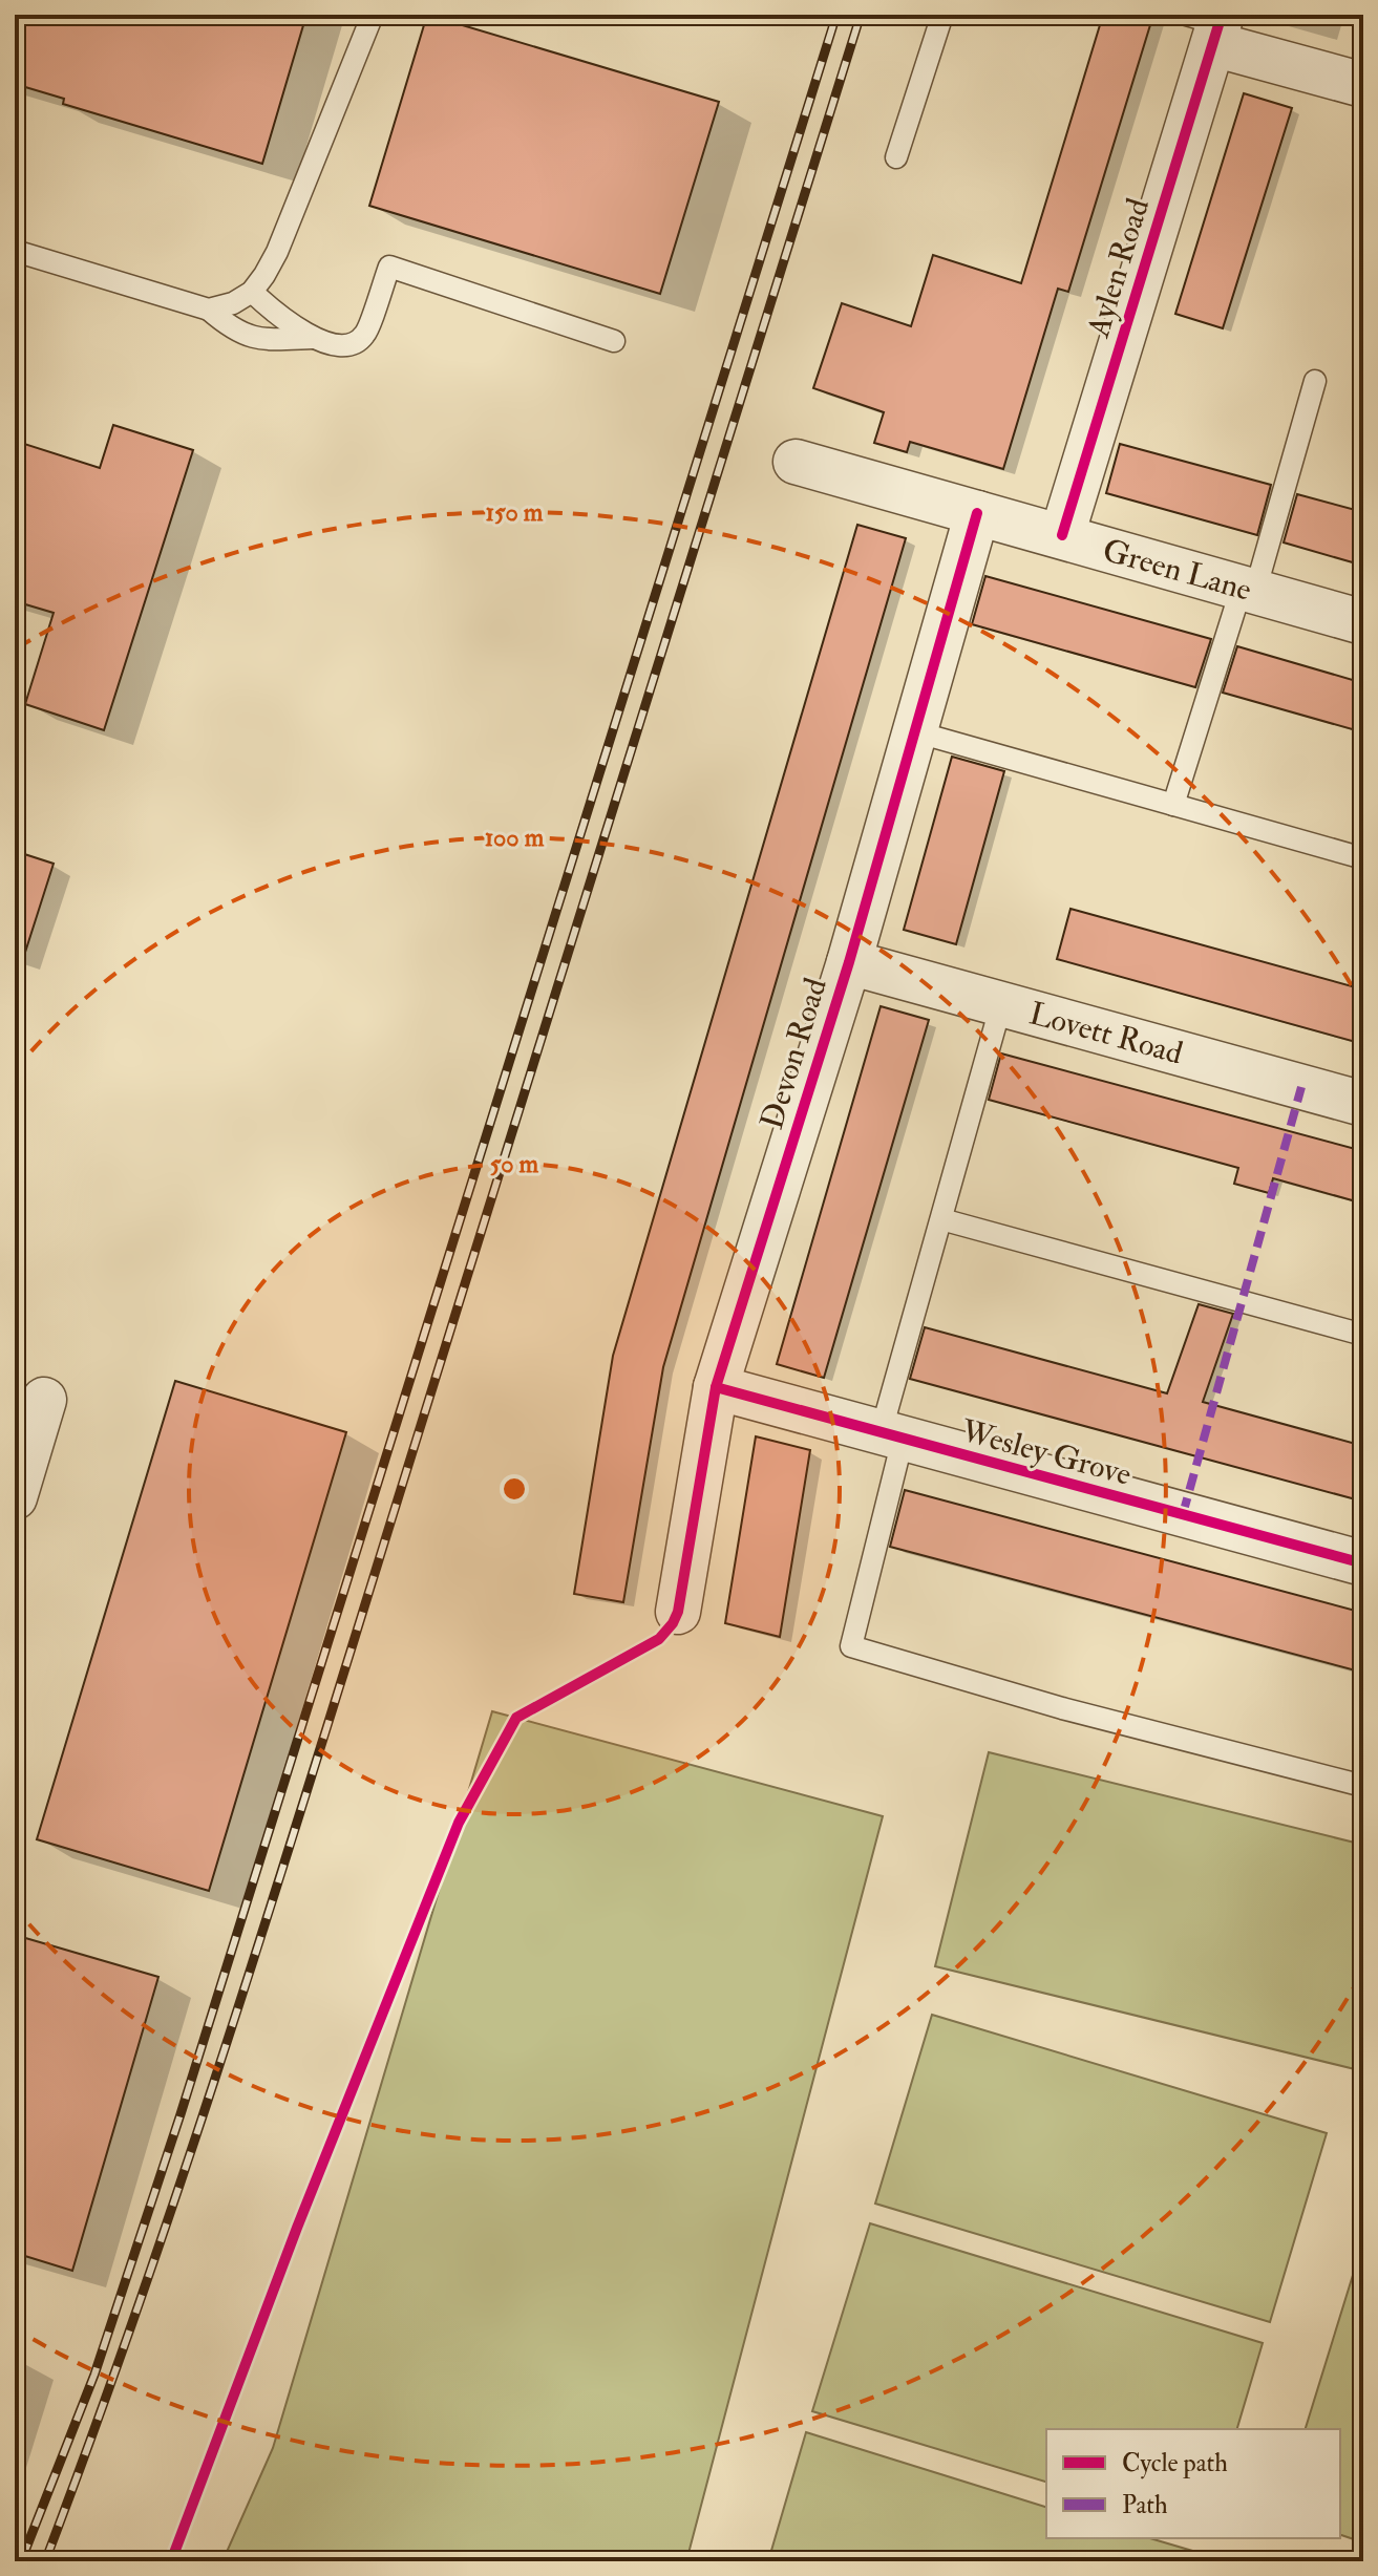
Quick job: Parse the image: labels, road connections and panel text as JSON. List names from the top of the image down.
{
  "streets": {
    "street": [
      "Aylen Road",
      "Green Lane",
      "Lovett Road",
      "Devon Road",
      "Wesley Grove"
    ]
  },
  "crossings": [
    ["Aylen Road", "Green Lane"],
    ["Green Lane", "Devon Road"],
    ["Lovett Road", "Devon Road"],
    ["Devon Road", "Wesley Grove"]
  ],
  "legend": ["Cycle path", "Path"],
  "rings": ["150 m", "100 m", "50 m"]
}
